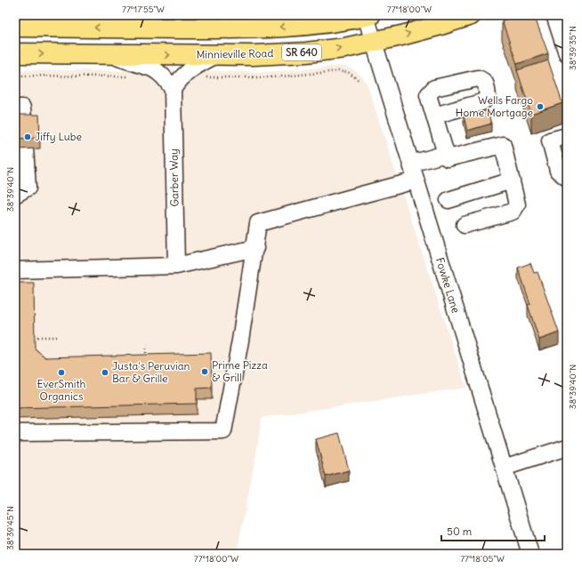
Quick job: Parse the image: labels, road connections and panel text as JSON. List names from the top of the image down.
{
  "streets": {
    "main road": ["SR 640", "Minnieville Road"],
    "street": ["Garber Way", "Fowke Lane"]
  },
  "crossings": [
    ["Minnieville Road", "Fowke Lane"]
  ],
  "places": [
    "Wells Fargo Home Mortgage",
    "Jiffy Lube",
    "Prime Pizza & Grill",
    "EverSmith Organics",
    "Justa's Peruvian Bar & Grille"
  ],
  "scale_bar": "50 m",
  "coordinates": [
    "77°17'55\"W",
    "77°18'00\"W",
    "38°39'35\"N",
    "38°39'40\"N",
    "38°39'45\"N",
    "77°18'05\"W"
  ]
}
